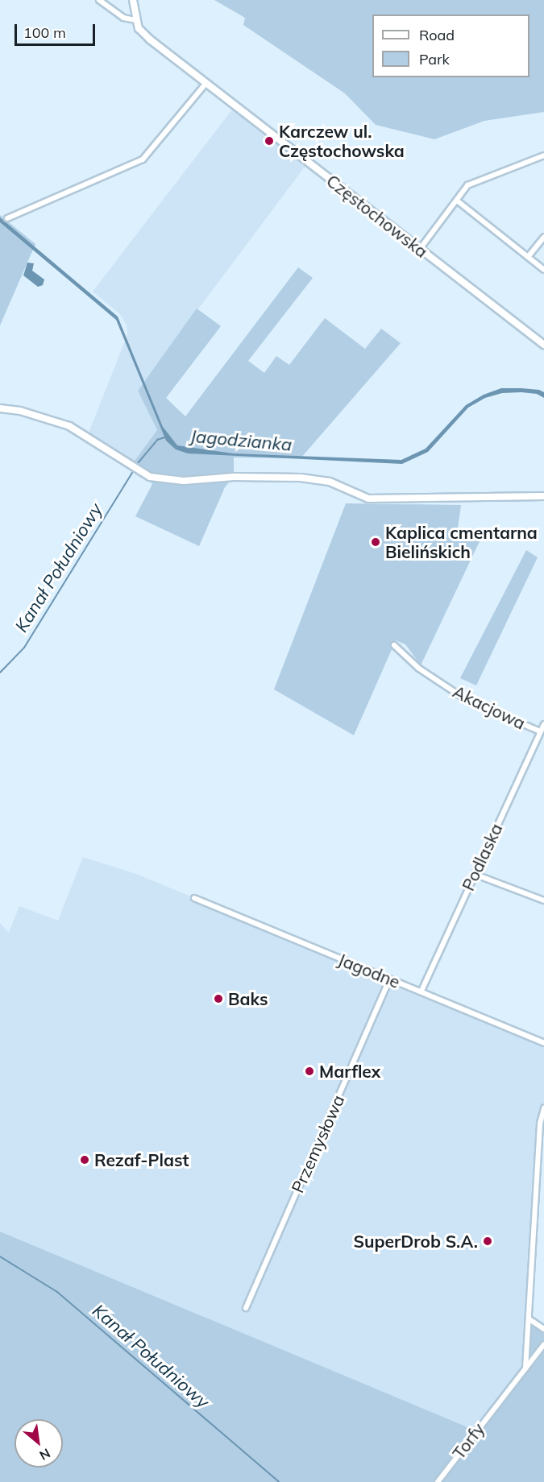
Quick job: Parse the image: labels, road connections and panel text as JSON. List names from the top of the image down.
{
  "streets": {
    "street": [
      "Częstochowska",
      "Akacjowa",
      "Podlaska",
      "Jagodne",
      "Przemysłowa",
      "Torfy"
    ]
  },
  "crossings": [
    ["Akacjowa", "Podlaska"],
    ["Podlaska", "Jagodne"],
    ["Jagodne", "Przemysłowa"]
  ],
  "water": ["Jagodzianka", "Kanał Południowy"],
  "places": [
    "Karczew ul. Częstochowska",
    "Kaplica cmentarna Bielińskich",
    "Baks",
    "Marflex",
    "Rezaf-Plast",
    "SuperDrob S.A."
  ],
  "legend": ["Road", "Park"],
  "scale_bar": "100 m",
  "north": "bottom right"
}
